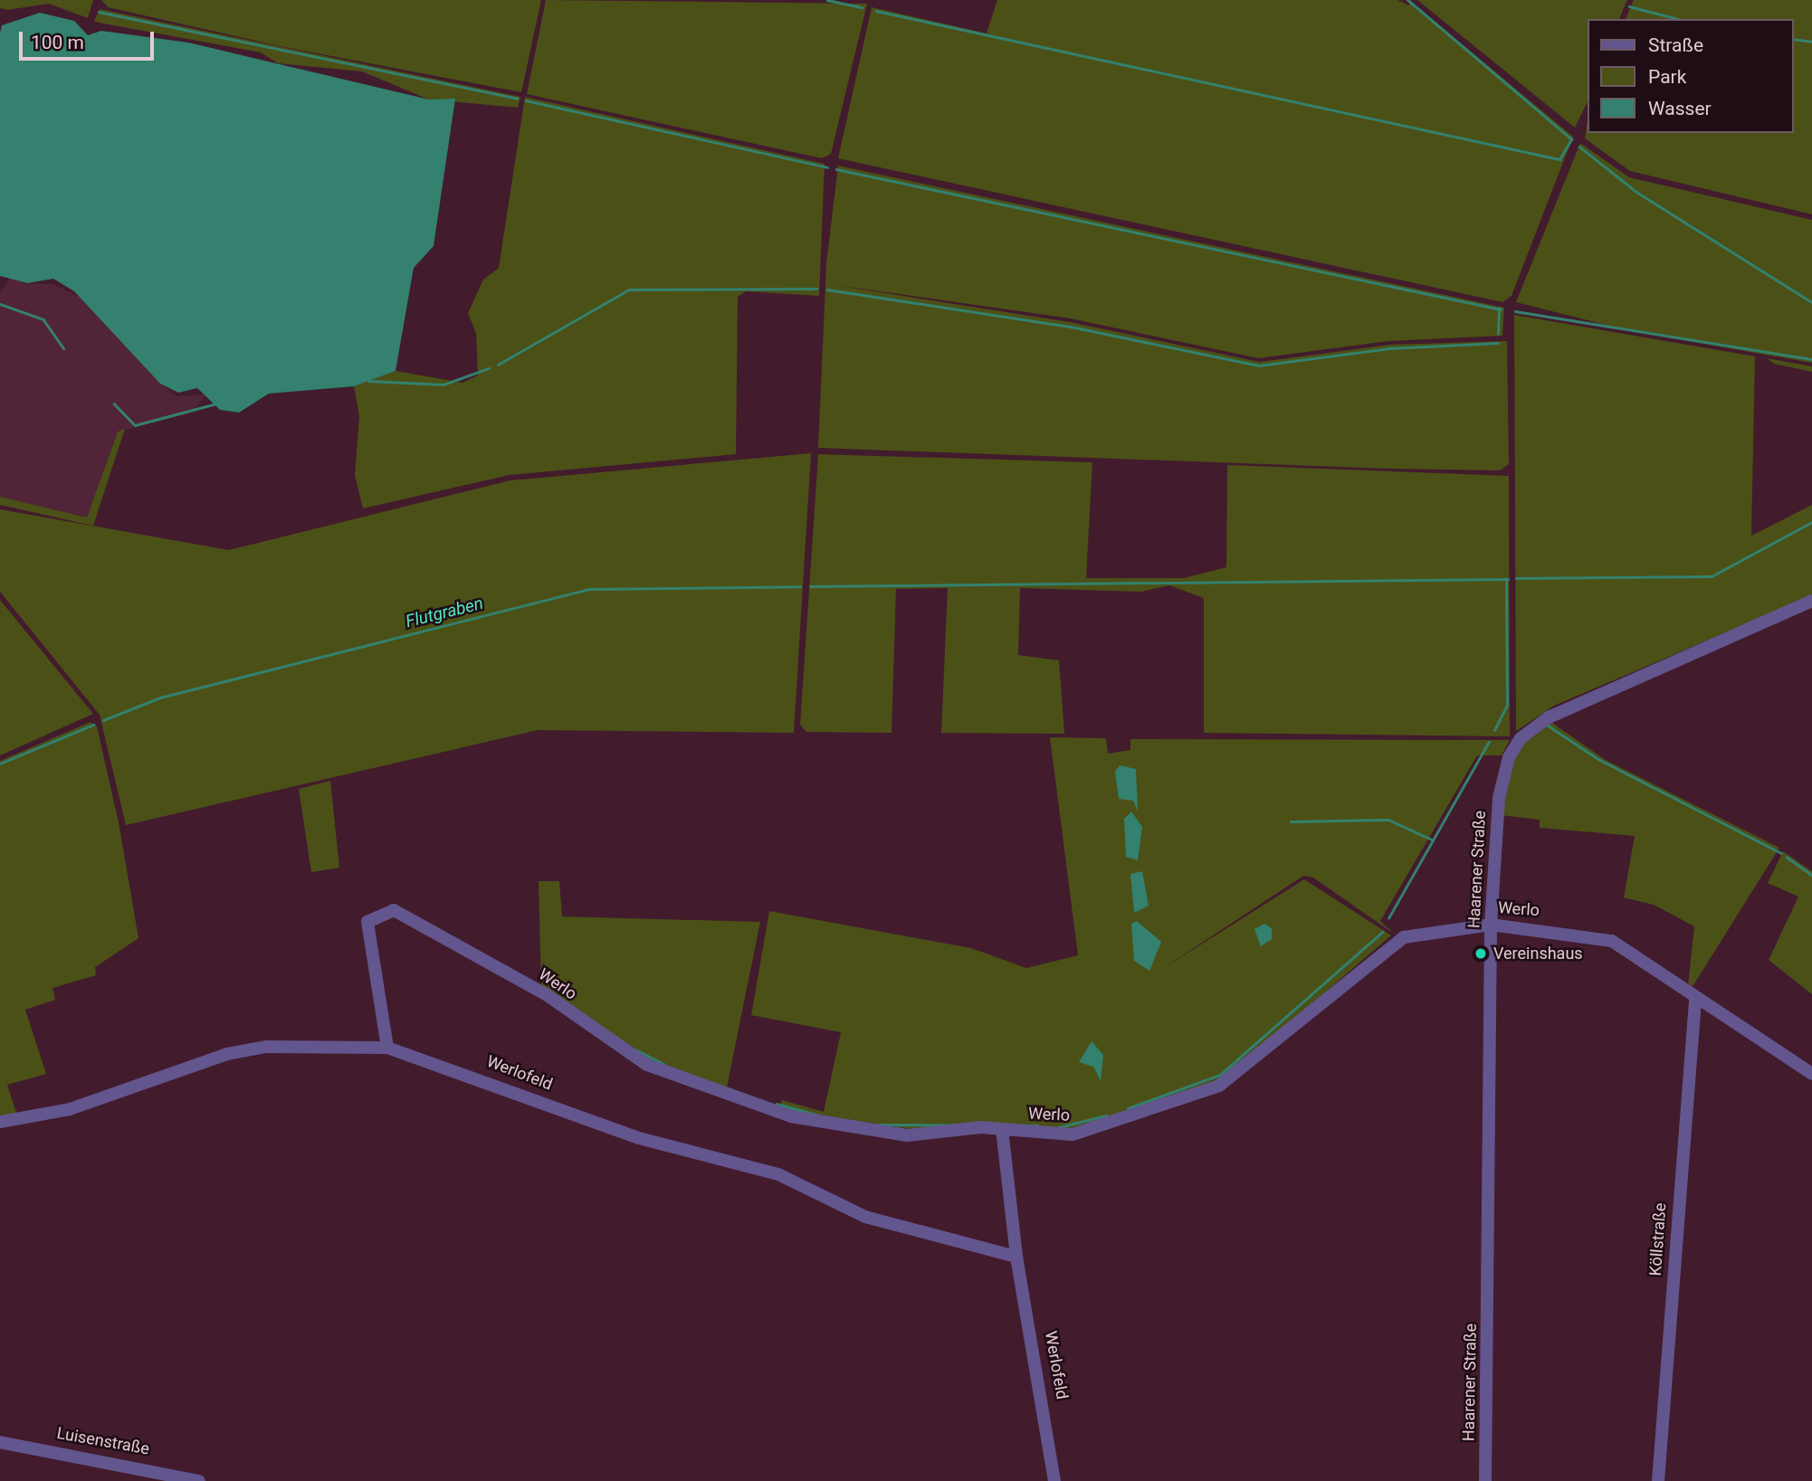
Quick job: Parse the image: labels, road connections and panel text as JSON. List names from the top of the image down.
{
  "streets": {
    "street": [
      "Haarener Straße",
      "Werlo",
      "Werlofeld",
      "Köllstraße",
      "Luisenstraße"
    ]
  },
  "crossings": [
    ["Haarener Straße", "Werlo"],
    ["Werlo", "Werlofeld"],
    ["Werlo", "Köllstraße"]
  ],
  "water": ["Flutgraben"],
  "places": ["Vereinshaus"],
  "legend": ["Straße", "Park", "Wasser"],
  "scale_bar": "100 m"
}
